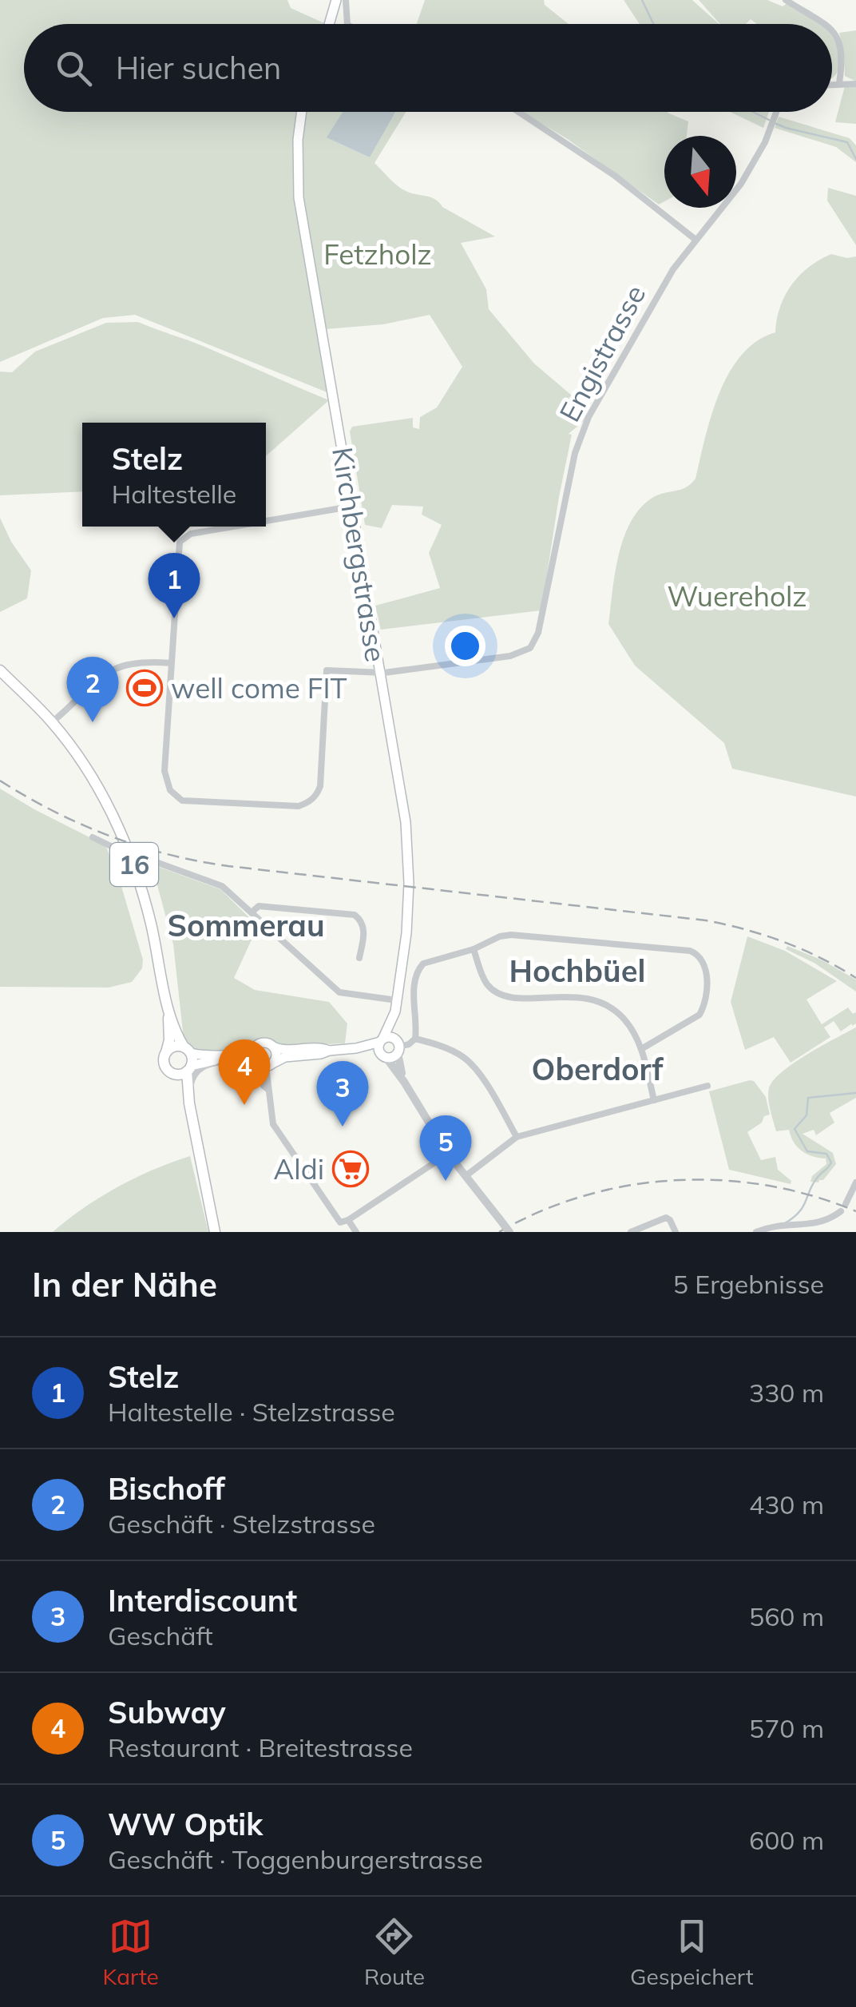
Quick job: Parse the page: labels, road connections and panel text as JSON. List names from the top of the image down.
{
  "streets": {
    "main road": ["Kirchbergstrasse", "16"],
    "street": ["Engistrasse"]
  },
  "crossings": [
    ["Engistrasse", "Kirchbergstrasse"]
  ],
  "districts": ["Sommerau", "Hochbüel", "Oberdorf"],
  "parks": ["Fetzholz", "Wuereholz"],
  "places": {
    "sports": ["well come FIT"],
    "supermarket": ["Aldi"]
  },
  "north": "bottom",
  "page": {
    "search": "Hier suchen",
    "popup": ["Stelz", "Haltestelle"],
    "pins": [
      "1",
      "2",
      "4",
      "3",
      "5"
    ],
    "heading": ["In der Nähe", "5 Ergebnisse"],
    "list": [
      {
        "mark": "1",
        "name": "Stelz",
        "note": "Haltestelle · Stelzstrasse",
        "value": "330 m"
      },
      {
        "mark": "2",
        "name": "Bischoff",
        "note": "Geschäft · Stelzstrasse",
        "value": "430 m"
      },
      {
        "mark": "3",
        "name": "Interdiscount",
        "note": "Geschäft",
        "value": "560 m"
      },
      {
        "mark": "4",
        "name": "Subway",
        "note": "Restaurant · Breitestrasse",
        "value": "570 m"
      },
      {
        "mark": "5",
        "name": "WW Optik",
        "note": "Geschäft · Toggenburgerstrasse",
        "value": "600 m"
      }
    ],
    "nav": ["Karte", "Route", "Gespeichert"]
  }
}
